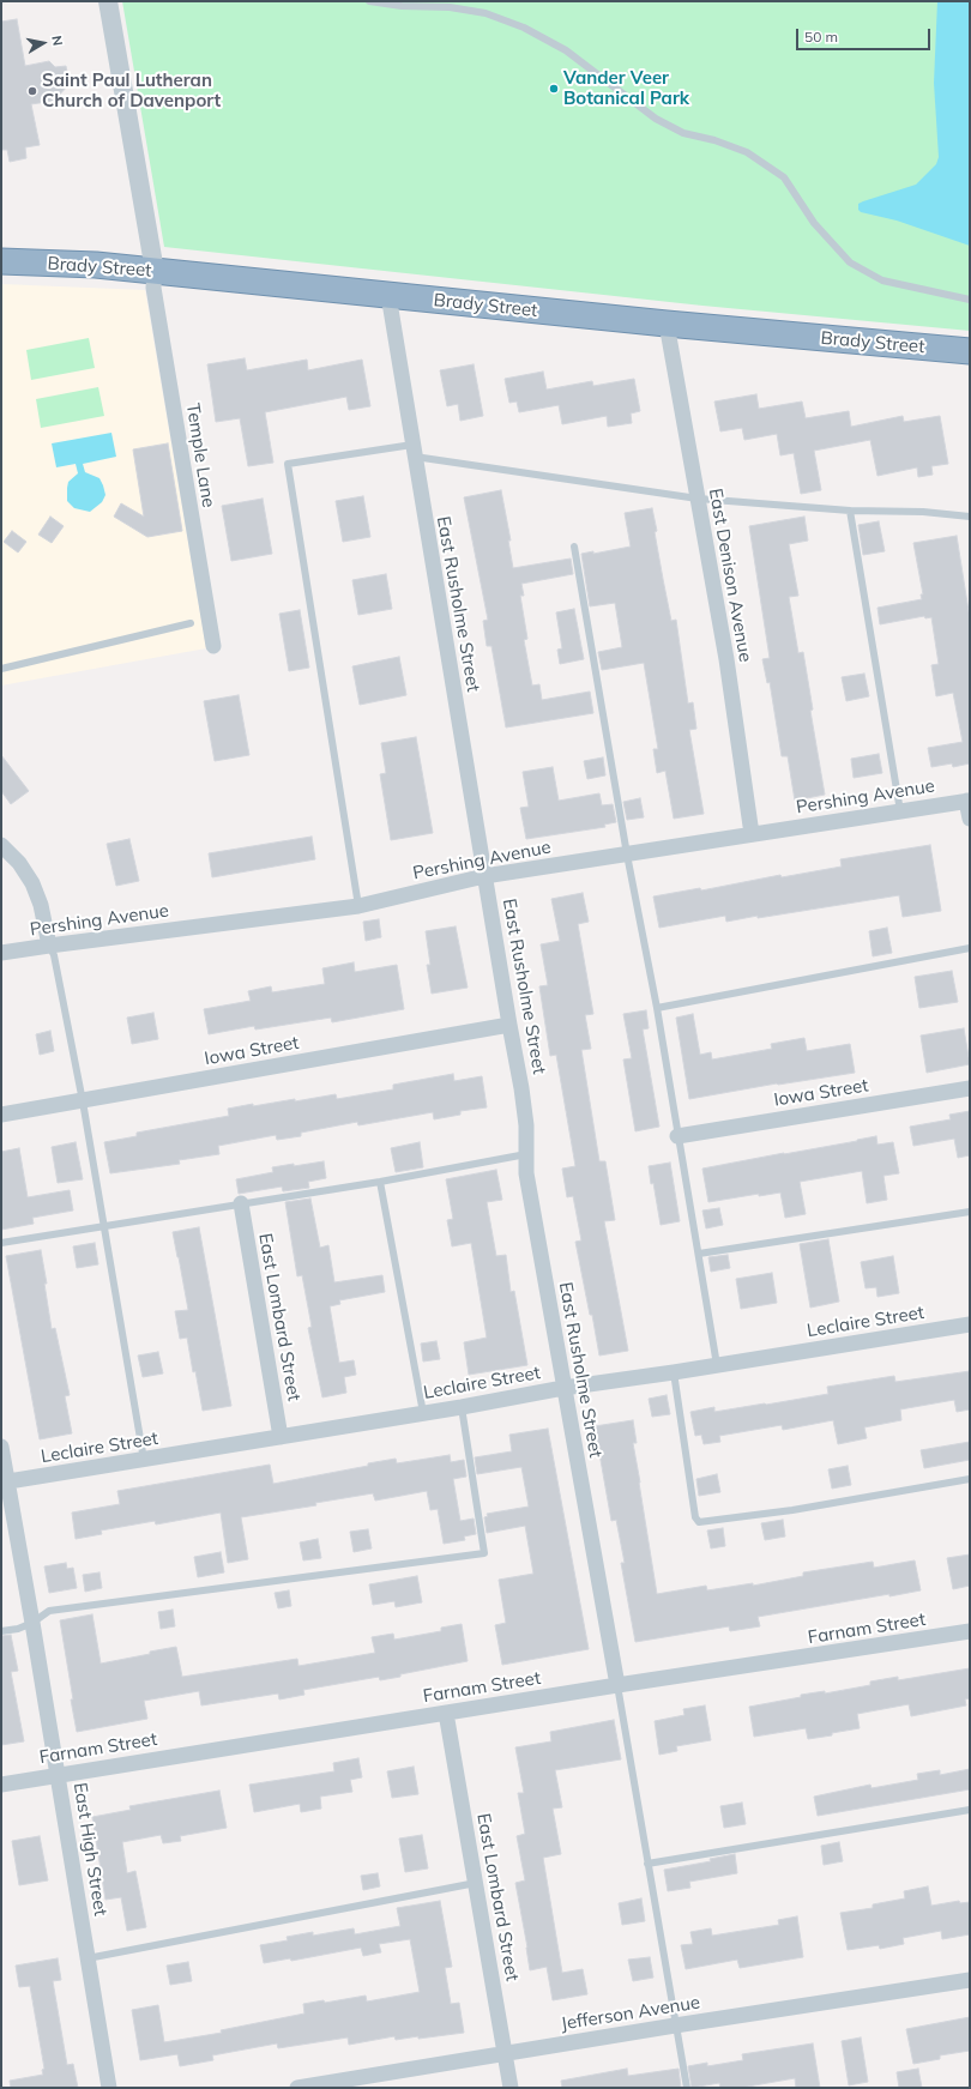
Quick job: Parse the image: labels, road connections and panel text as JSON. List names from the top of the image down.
{
  "streets": {
    "highway": ["Brady Street"],
    "street": [
      "Temple Lane",
      "East Denison Avenue",
      "East Rusholme Street",
      "Pershing Avenue",
      "Iowa Street",
      "East Lombard Street",
      "Leclaire Street",
      "Farnam Street",
      "East High Street",
      "Jefferson Avenue"
    ]
  },
  "crossings": [
    ["Brady Street", "Temple Lane"],
    ["Brady Street", "East Denison Avenue"],
    ["Brady Street", "East Rusholme Street"],
    ["East Denison Avenue", "Pershing Avenue"],
    ["East Rusholme Street", "Pershing Avenue"],
    ["East Rusholme Street", "Iowa Street"],
    ["East Rusholme Street", "Leclaire Street"],
    ["East Rusholme Street", "Farnam Street"],
    ["East Lombard Street", "Leclaire Street"],
    ["East Lombard Street", "Farnam Street"],
    ["East Lombard Street", "Jefferson Avenue"],
    ["Leclaire Street", "East High Street"],
    ["Farnam Street", "East High Street"]
  ],
  "places": ["Vander Veer Botanical Park", "Saint Paul Lutheran Church of Davenport"],
  "scale_bar": "50 m",
  "north": "right"
}
